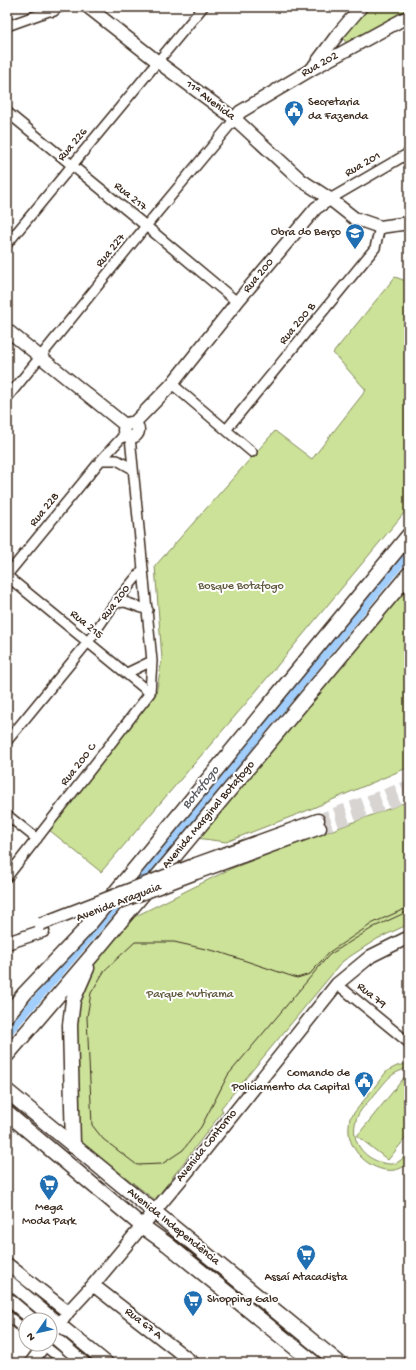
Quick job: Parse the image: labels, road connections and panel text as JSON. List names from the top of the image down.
{
  "streets": {
    "main road": ["Avenida Marginal Botafogo", "Avenida Independência"],
    "street": [
      "Rua 202",
      "11ª Avenida",
      "Rua 226",
      "Rua 201",
      "Rua 217",
      "Rua 227",
      "Rua 200",
      "Rua 200 B",
      "Rua 228",
      "Rua 215",
      "Rua 200 C",
      "Avenida Araguaia",
      "Rua 79",
      "Avenida Contorno",
      "Rua 67 A"
    ]
  },
  "crossings": [
    ["Rua 202", "11ª Avenida"],
    ["Rua 202", "Rua 227"],
    ["11ª Avenida", "Rua 226"],
    ["11ª Avenida", "Rua 201"],
    ["11ª Avenida", "Rua 227"],
    ["11ª Avenida", "Rua 200"],
    ["Rua 226", "Rua 217"],
    ["Rua 201", "Rua 200"],
    ["Rua 217", "Rua 227"],
    ["Rua 217", "Rua 200"],
    ["Rua 200", "Rua 228"],
    ["Rua 200", "Rua 215"],
    ["Rua 228", "Rua 215"],
    ["Rua 215", "Rua 200 C"],
    ["Rua 79", "Avenida Contorno"],
    ["Avenida Contorno", "Avenida Independência"],
    ["Avenida Contorno", "Rua 67 A"]
  ],
  "water": ["Botafogo"],
  "parks": ["Bosque Botafogo", "Parque Mutirama"],
  "places": {
    "public building": ["Secretaria da Fazenda", "Comando de Policiamento da Capital"],
    "school or university": ["Obra do Berço"],
    "supermarket": ["Mega Moda Park", "Assaí Atacadista", "Shopping Galo"]
  },
  "north": "bottom left"
}
